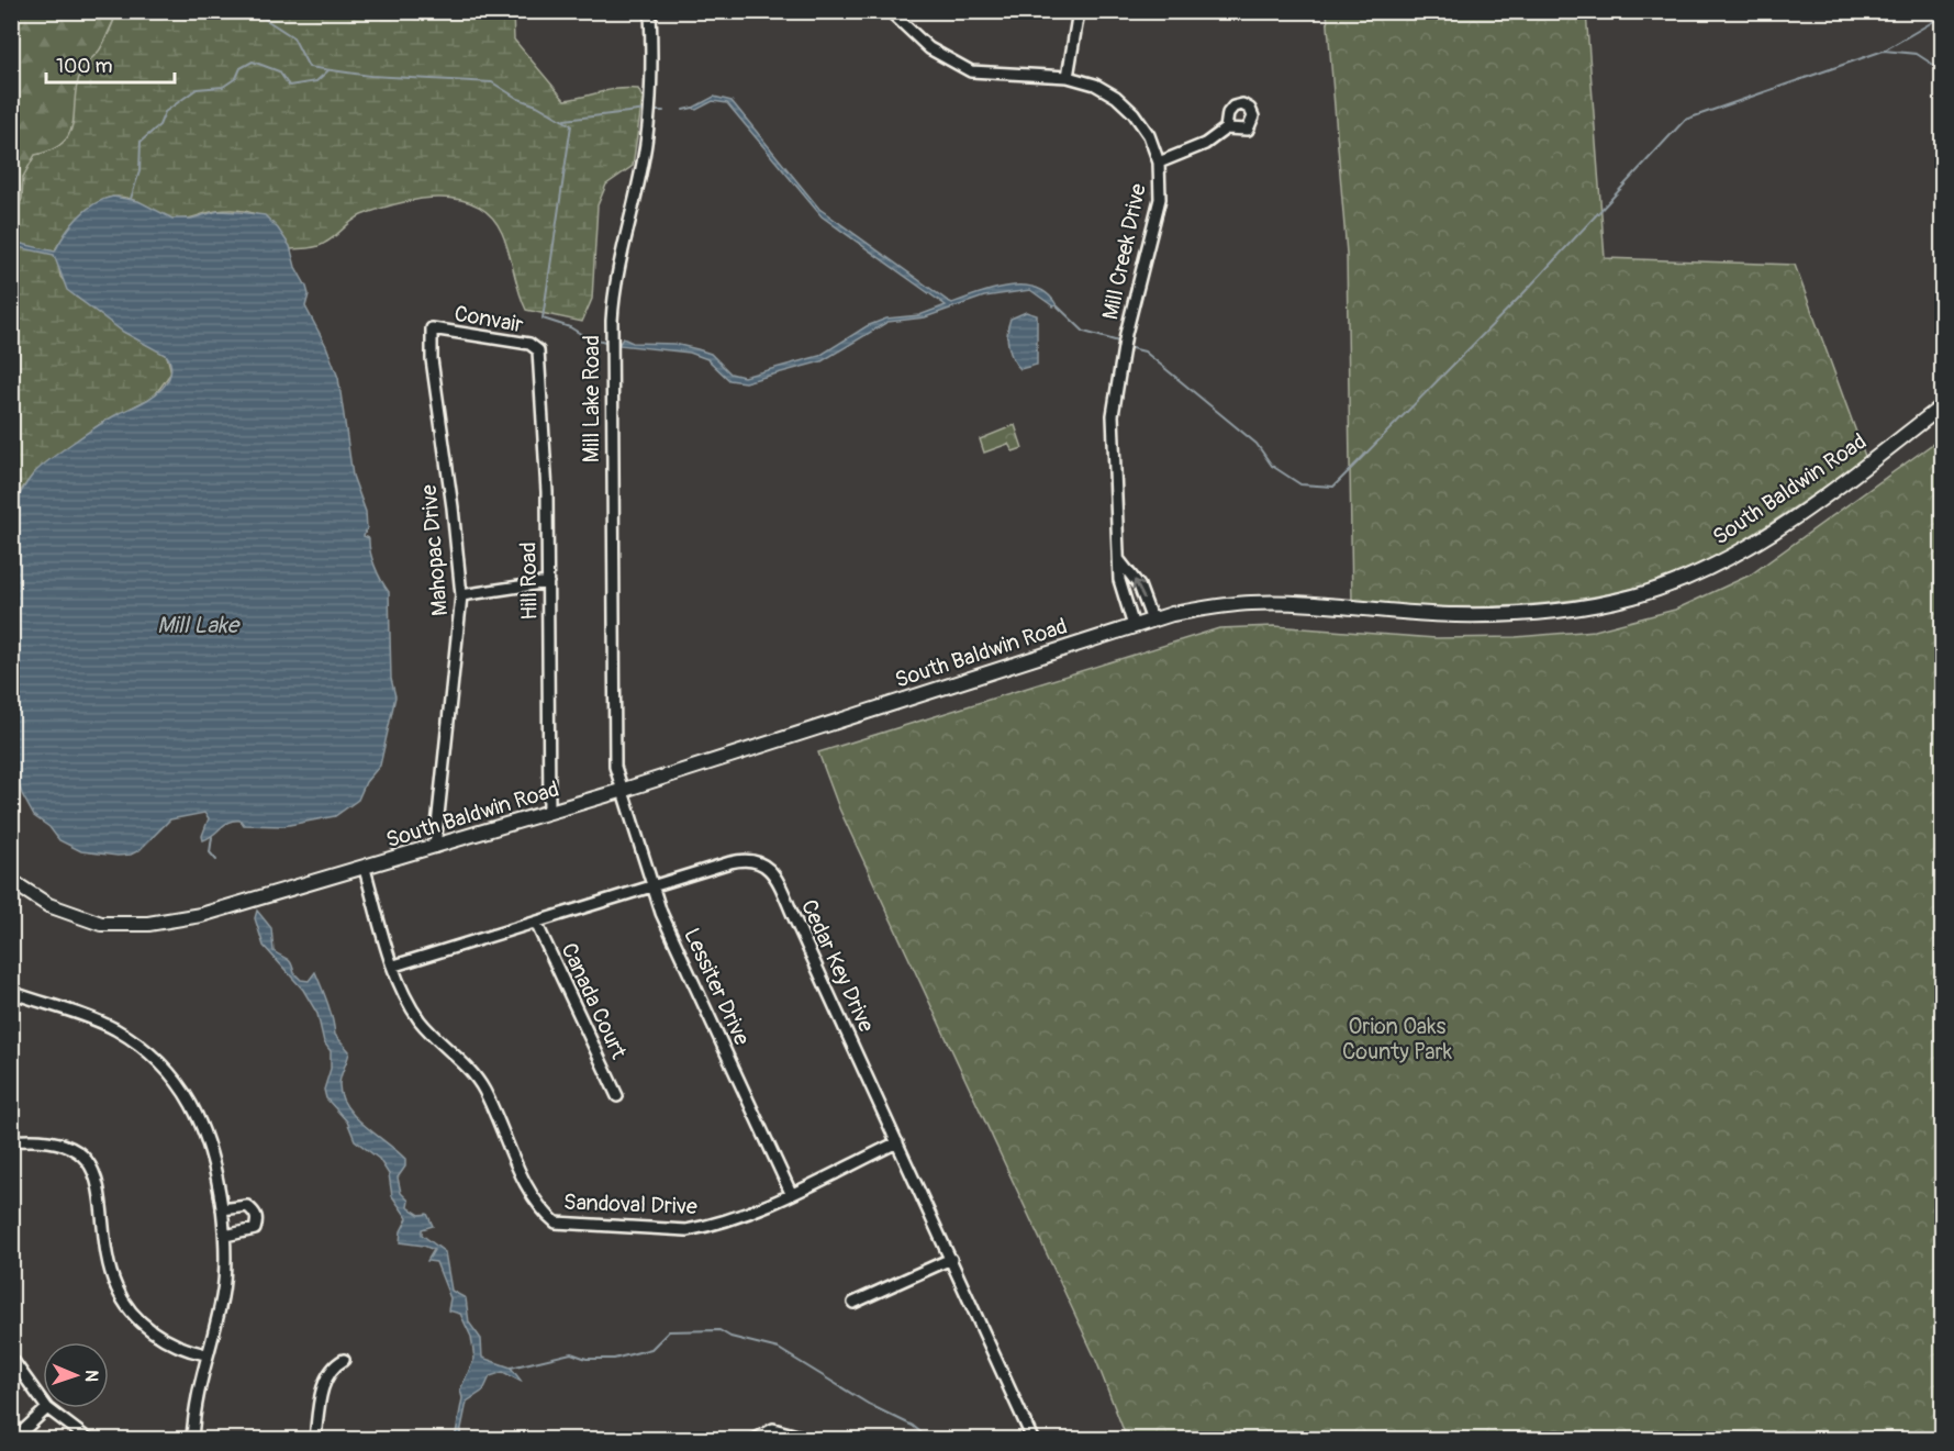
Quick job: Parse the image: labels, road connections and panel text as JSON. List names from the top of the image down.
{
  "streets": {
    "main road": ["South Baldwin Road"],
    "street": [
      "Mill Creek Drive",
      "Convair",
      "Mill Lake Road",
      "Mahopac Drive",
      "Hill Road",
      "Cedar Key Drive",
      "Lessiter Drive",
      "Canada Court",
      "Sandoval Drive"
    ]
  },
  "crossings": [
    ["Mill Creek Drive", "South Baldwin Road"],
    ["Convair", "Mahopac Drive"],
    ["Convair", "Hill Road"],
    ["Mill Lake Road", "South Baldwin Road"],
    ["Mill Lake Road", "Lessiter Drive"],
    ["South Baldwin Road", "Mahopac Drive"],
    ["South Baldwin Road", "Hill Road"],
    ["South Baldwin Road", "Lessiter Drive"],
    ["South Baldwin Road", "Sandoval Drive"],
    ["Cedar Key Drive", "Lessiter Drive"],
    ["Cedar Key Drive", "Canada Court"],
    ["Cedar Key Drive", "Sandoval Drive"],
    ["Lessiter Drive", "Sandoval Drive"]
  ],
  "water": ["Mill Lake"],
  "parks": ["Orion Oaks County Park"],
  "scale_bar": "100 m",
  "north": "right"
}
